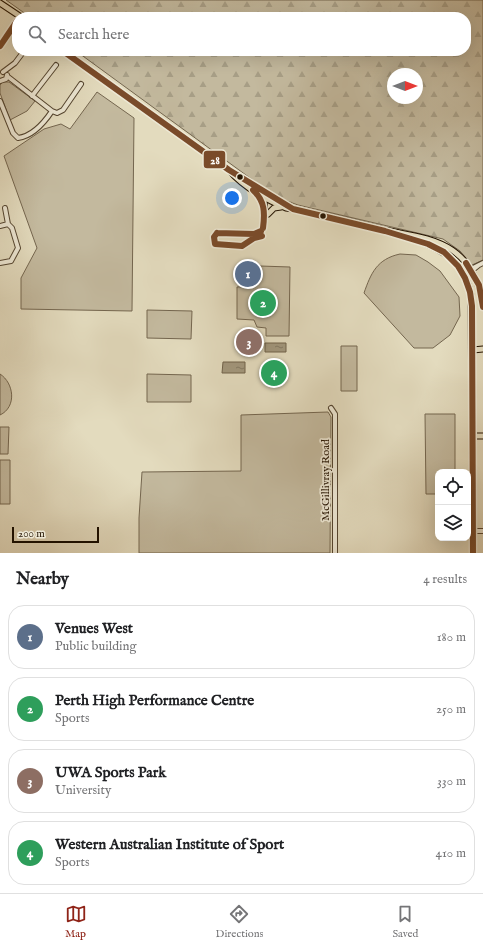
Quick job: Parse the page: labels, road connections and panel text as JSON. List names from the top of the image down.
{
  "streets": {
    "street": ["McGillivray Road"]
  },
  "lines": ["transit line 28"],
  "scale_bar": "200 m",
  "north": "right",
  "page": {
    "search": "Search here",
    "pins": [
      "1",
      "2",
      "3",
      "4"
    ],
    "scale": "200 m",
    "heading": ["Nearby", "4 results"],
    "list": [
      {
        "mark": "1",
        "name": "Venues West",
        "note": "Public building",
        "value": "180 m"
      },
      {
        "mark": "2",
        "name": "Perth High Performance Centre",
        "note": "Sports",
        "value": "250 m"
      },
      {
        "mark": "3",
        "name": "UWA Sports Park",
        "note": "University",
        "value": "330 m"
      },
      {
        "mark": "4",
        "name": "Western Australian Institute of Sport",
        "note": "Sports",
        "value": "410 m"
      }
    ],
    "nav": ["Map", "Directions", "Saved"]
  }
}
